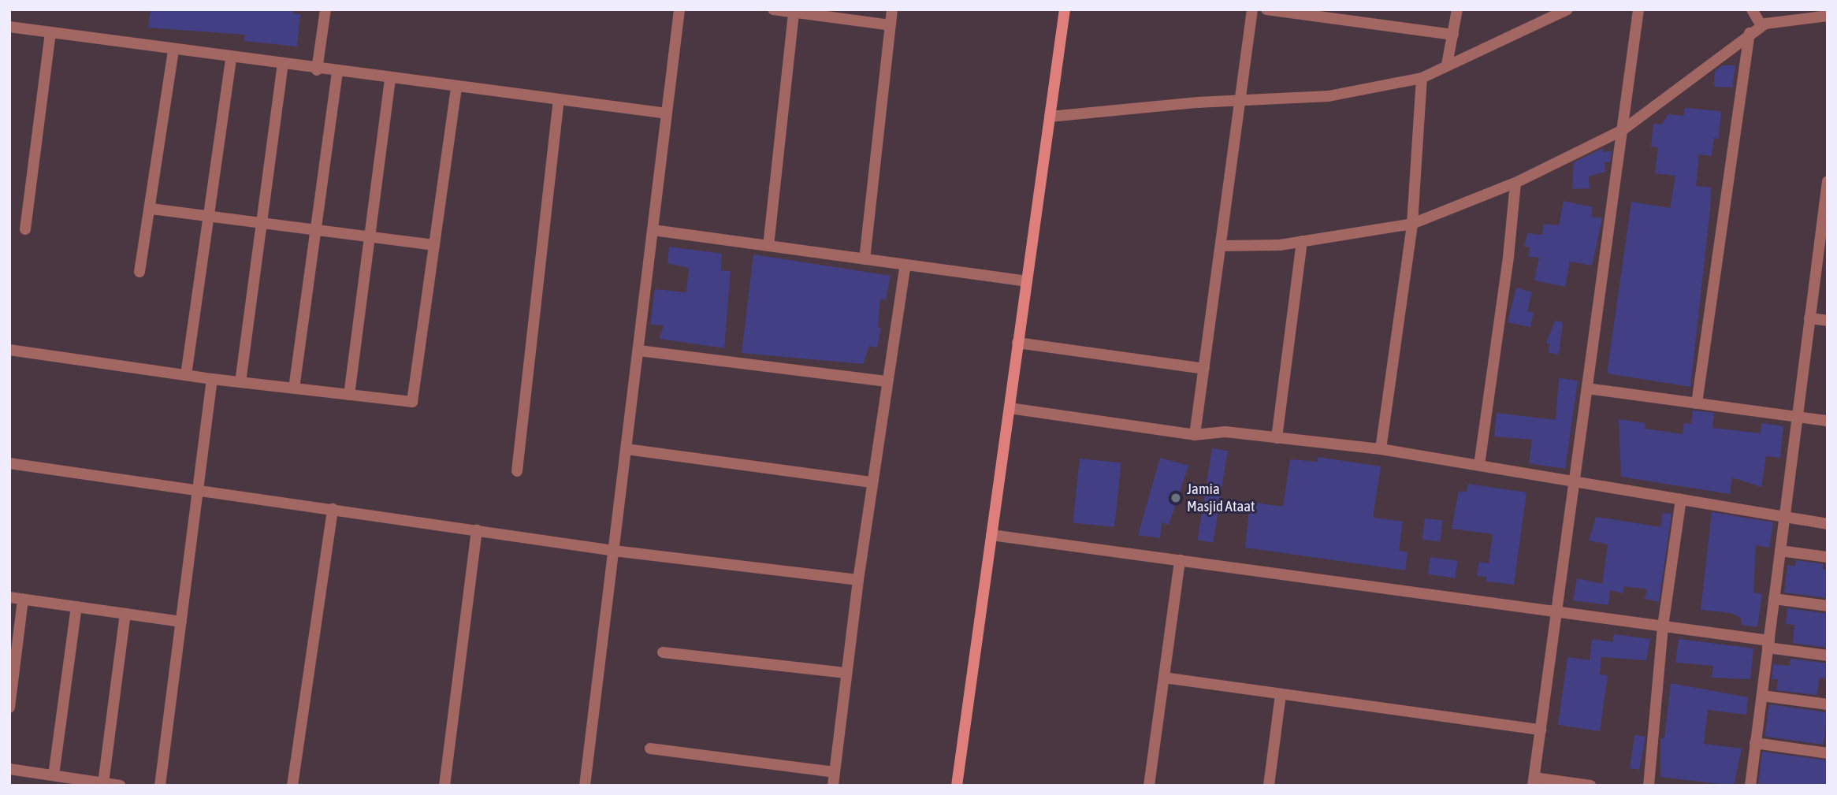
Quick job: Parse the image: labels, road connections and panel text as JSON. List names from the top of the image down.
{
  "places": ["Jamia Masjid Ataat"]
}
